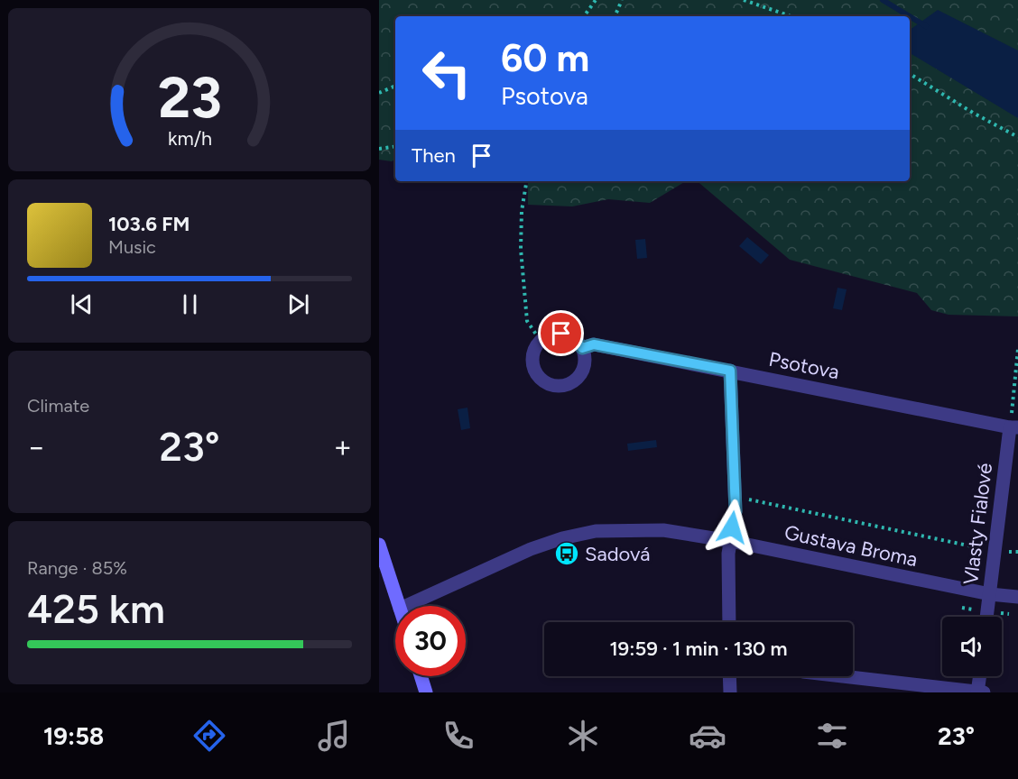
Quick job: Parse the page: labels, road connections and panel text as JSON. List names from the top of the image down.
{
  "streets": {
    "street": ["Psotova", "Vlasty Fialové", "Gustava Broma"]
  },
  "crossings": [
    ["Psotova", "Vlasty Fialové"],
    ["Vlasty Fialové", "Gustava Broma"]
  ],
  "places": {
    "bus stop": ["Sadová"]
  },
  "page": {
    "turn": ["60 m", "Psotova"],
    "then": "Then",
    "song": ["103.6 FM", "Music"],
    "tile": [
      "Climate",
      ["Range · 85%", "425 km"]
    ],
    "heat": ["−", "23°", "+"],
    "limit": "30",
    "trip": "19:59 · 1 min · 130 m",
    "tabs": ["19:58", "23°"],
    "gauge": ["23", "km/h"]
  }
}
